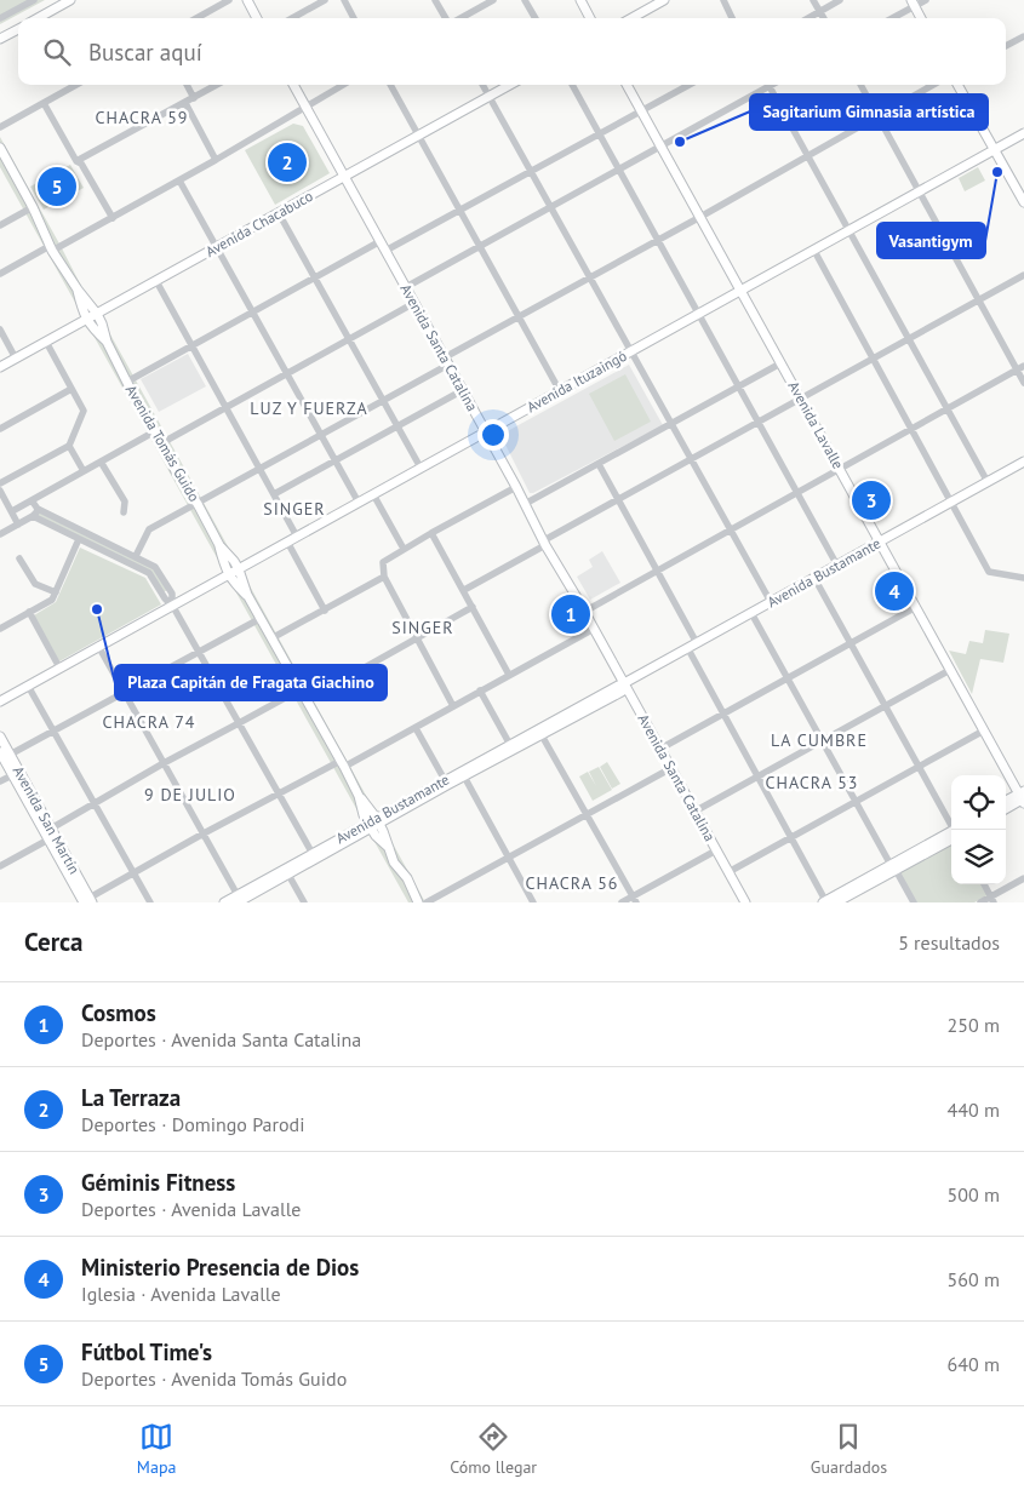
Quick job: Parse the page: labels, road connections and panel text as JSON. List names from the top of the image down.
{
  "streets": {
    "main road": [
      "Avenida Chacabuco",
      "Avenida Santa Catalina",
      "Avenida Ituzaingó",
      "Avenida Lavalle",
      "Avenida Tomás Guido",
      "Avenida Bustamante",
      "Avenida San Martín"
    ]
  },
  "crossings": [
    ["Avenida Chacabuco", "Avenida Santa Catalina"],
    ["Avenida Chacabuco", "Avenida Tomás Guido"],
    ["Avenida Santa Catalina", "Avenida Ituzaingó"],
    ["Avenida Santa Catalina", "Avenida Bustamante"],
    ["Avenida Ituzaingó", "Avenida Lavalle"],
    ["Avenida Ituzaingó", "Avenida Tomás Guido"],
    ["Avenida Lavalle", "Avenida Bustamante"],
    ["Avenida Tomás Guido", "Avenida Bustamante"]
  ],
  "districts": [
    "CHACRA 59",
    "LUZ Y FUERZA",
    "SINGER",
    "SINGER",
    "CHACRA 74",
    "LA CUMBRE",
    "CHACRA 53",
    "9 DE JULIO",
    "CHACRA 56"
  ],
  "places": ["Sagitarium Gimnasia artística", "Vasantigym", "Plaza Capitán de Fragata Giachino"],
  "page": {
    "search": "Buscar aquí",
    "pins": [
      "2",
      "5",
      "3",
      "4",
      "1"
    ],
    "heading": ["Cerca", "5 resultados"],
    "list": [
      {
        "mark": "1",
        "name": "Cosmos",
        "note": "Deportes · Avenida Santa Catalina",
        "value": "250 m"
      },
      {
        "mark": "2",
        "name": "La Terraza",
        "note": "Deportes · Domingo Parodi",
        "value": "440 m"
      },
      {
        "mark": "3",
        "name": "Géminis Fitness",
        "note": "Deportes · Avenida Lavalle",
        "value": "500 m"
      },
      {
        "mark": "4",
        "name": "Ministerio Presencia de Dios",
        "note": "Iglesia · Avenida Lavalle",
        "value": "560 m"
      },
      {
        "mark": "5",
        "name": "Fútbol Time's",
        "note": "Deportes · Avenida Tomás Guido",
        "value": "640 m"
      }
    ],
    "nav": ["Mapa", "Cómo llegar", "Guardados"]
  }
}
